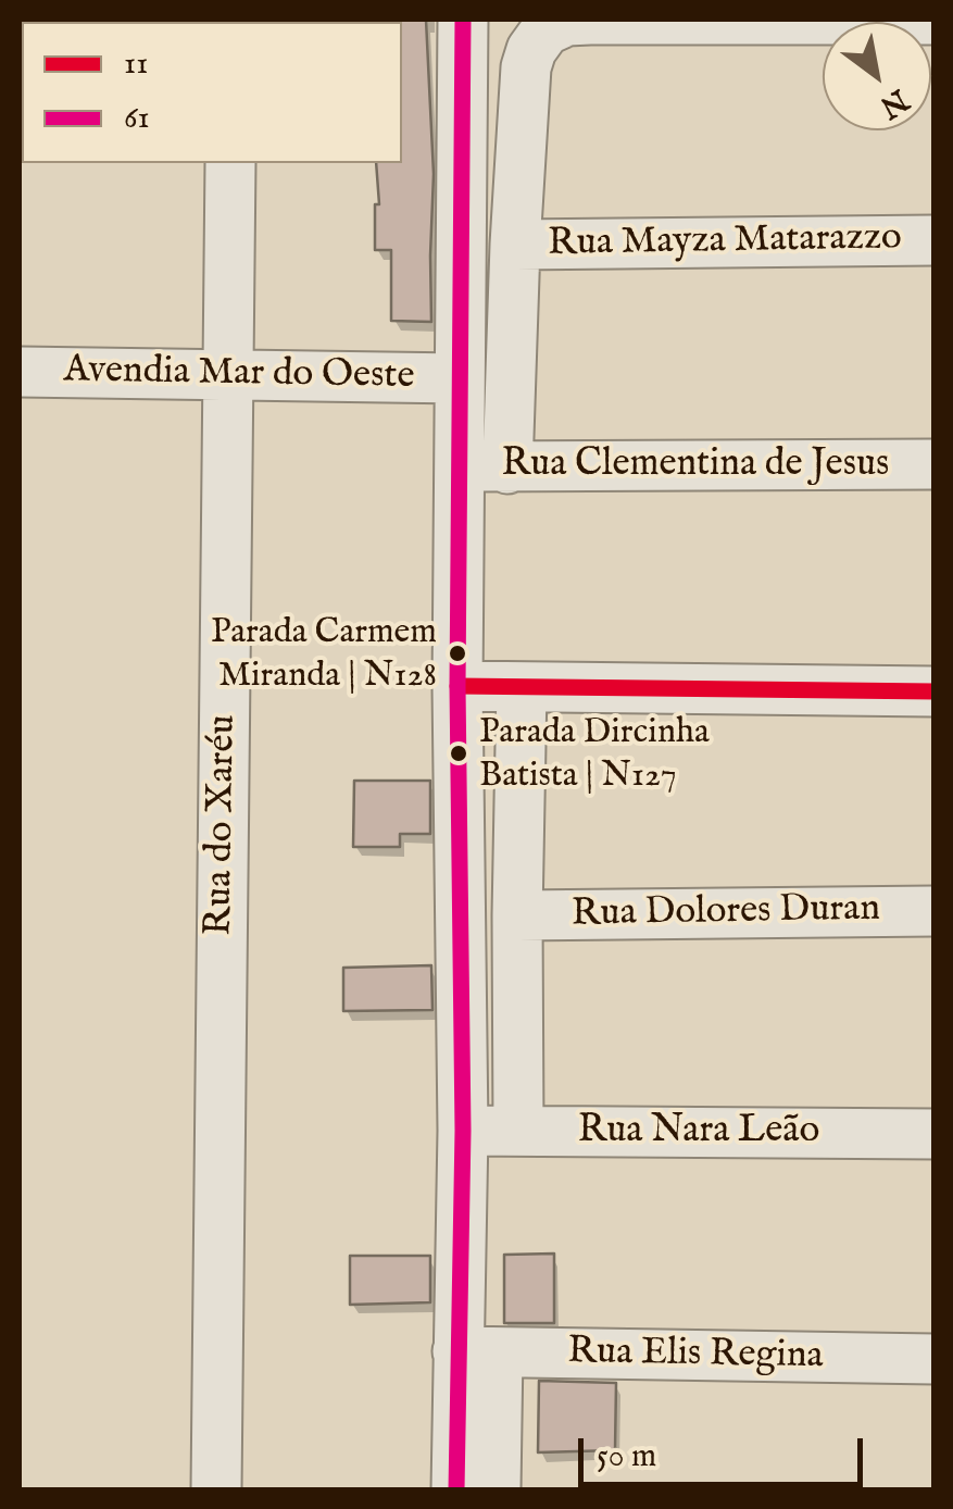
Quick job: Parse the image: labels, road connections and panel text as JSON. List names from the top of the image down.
{
  "streets": {
    "street": [
      "Rua Mayza Matarazzo",
      "Avendia Mar do Oeste",
      "Rua Clementina de Jesus",
      "Rua do Xaréu",
      "Rua Dolores Duran",
      "Rua Nara Leão",
      "Rua Elis Regina"
    ]
  },
  "crossings": [
    ["Avendia Mar do Oeste", "Rua do Xaréu"]
  ],
  "places": ["Parada Carmem Miranda | N128", "Parada Dircinha Batista | N127"],
  "lines": ["transit line 61", "transit line 11"],
  "legend": ["11", "61"],
  "scale_bar": "50 m",
  "north": "bottom right"
}
